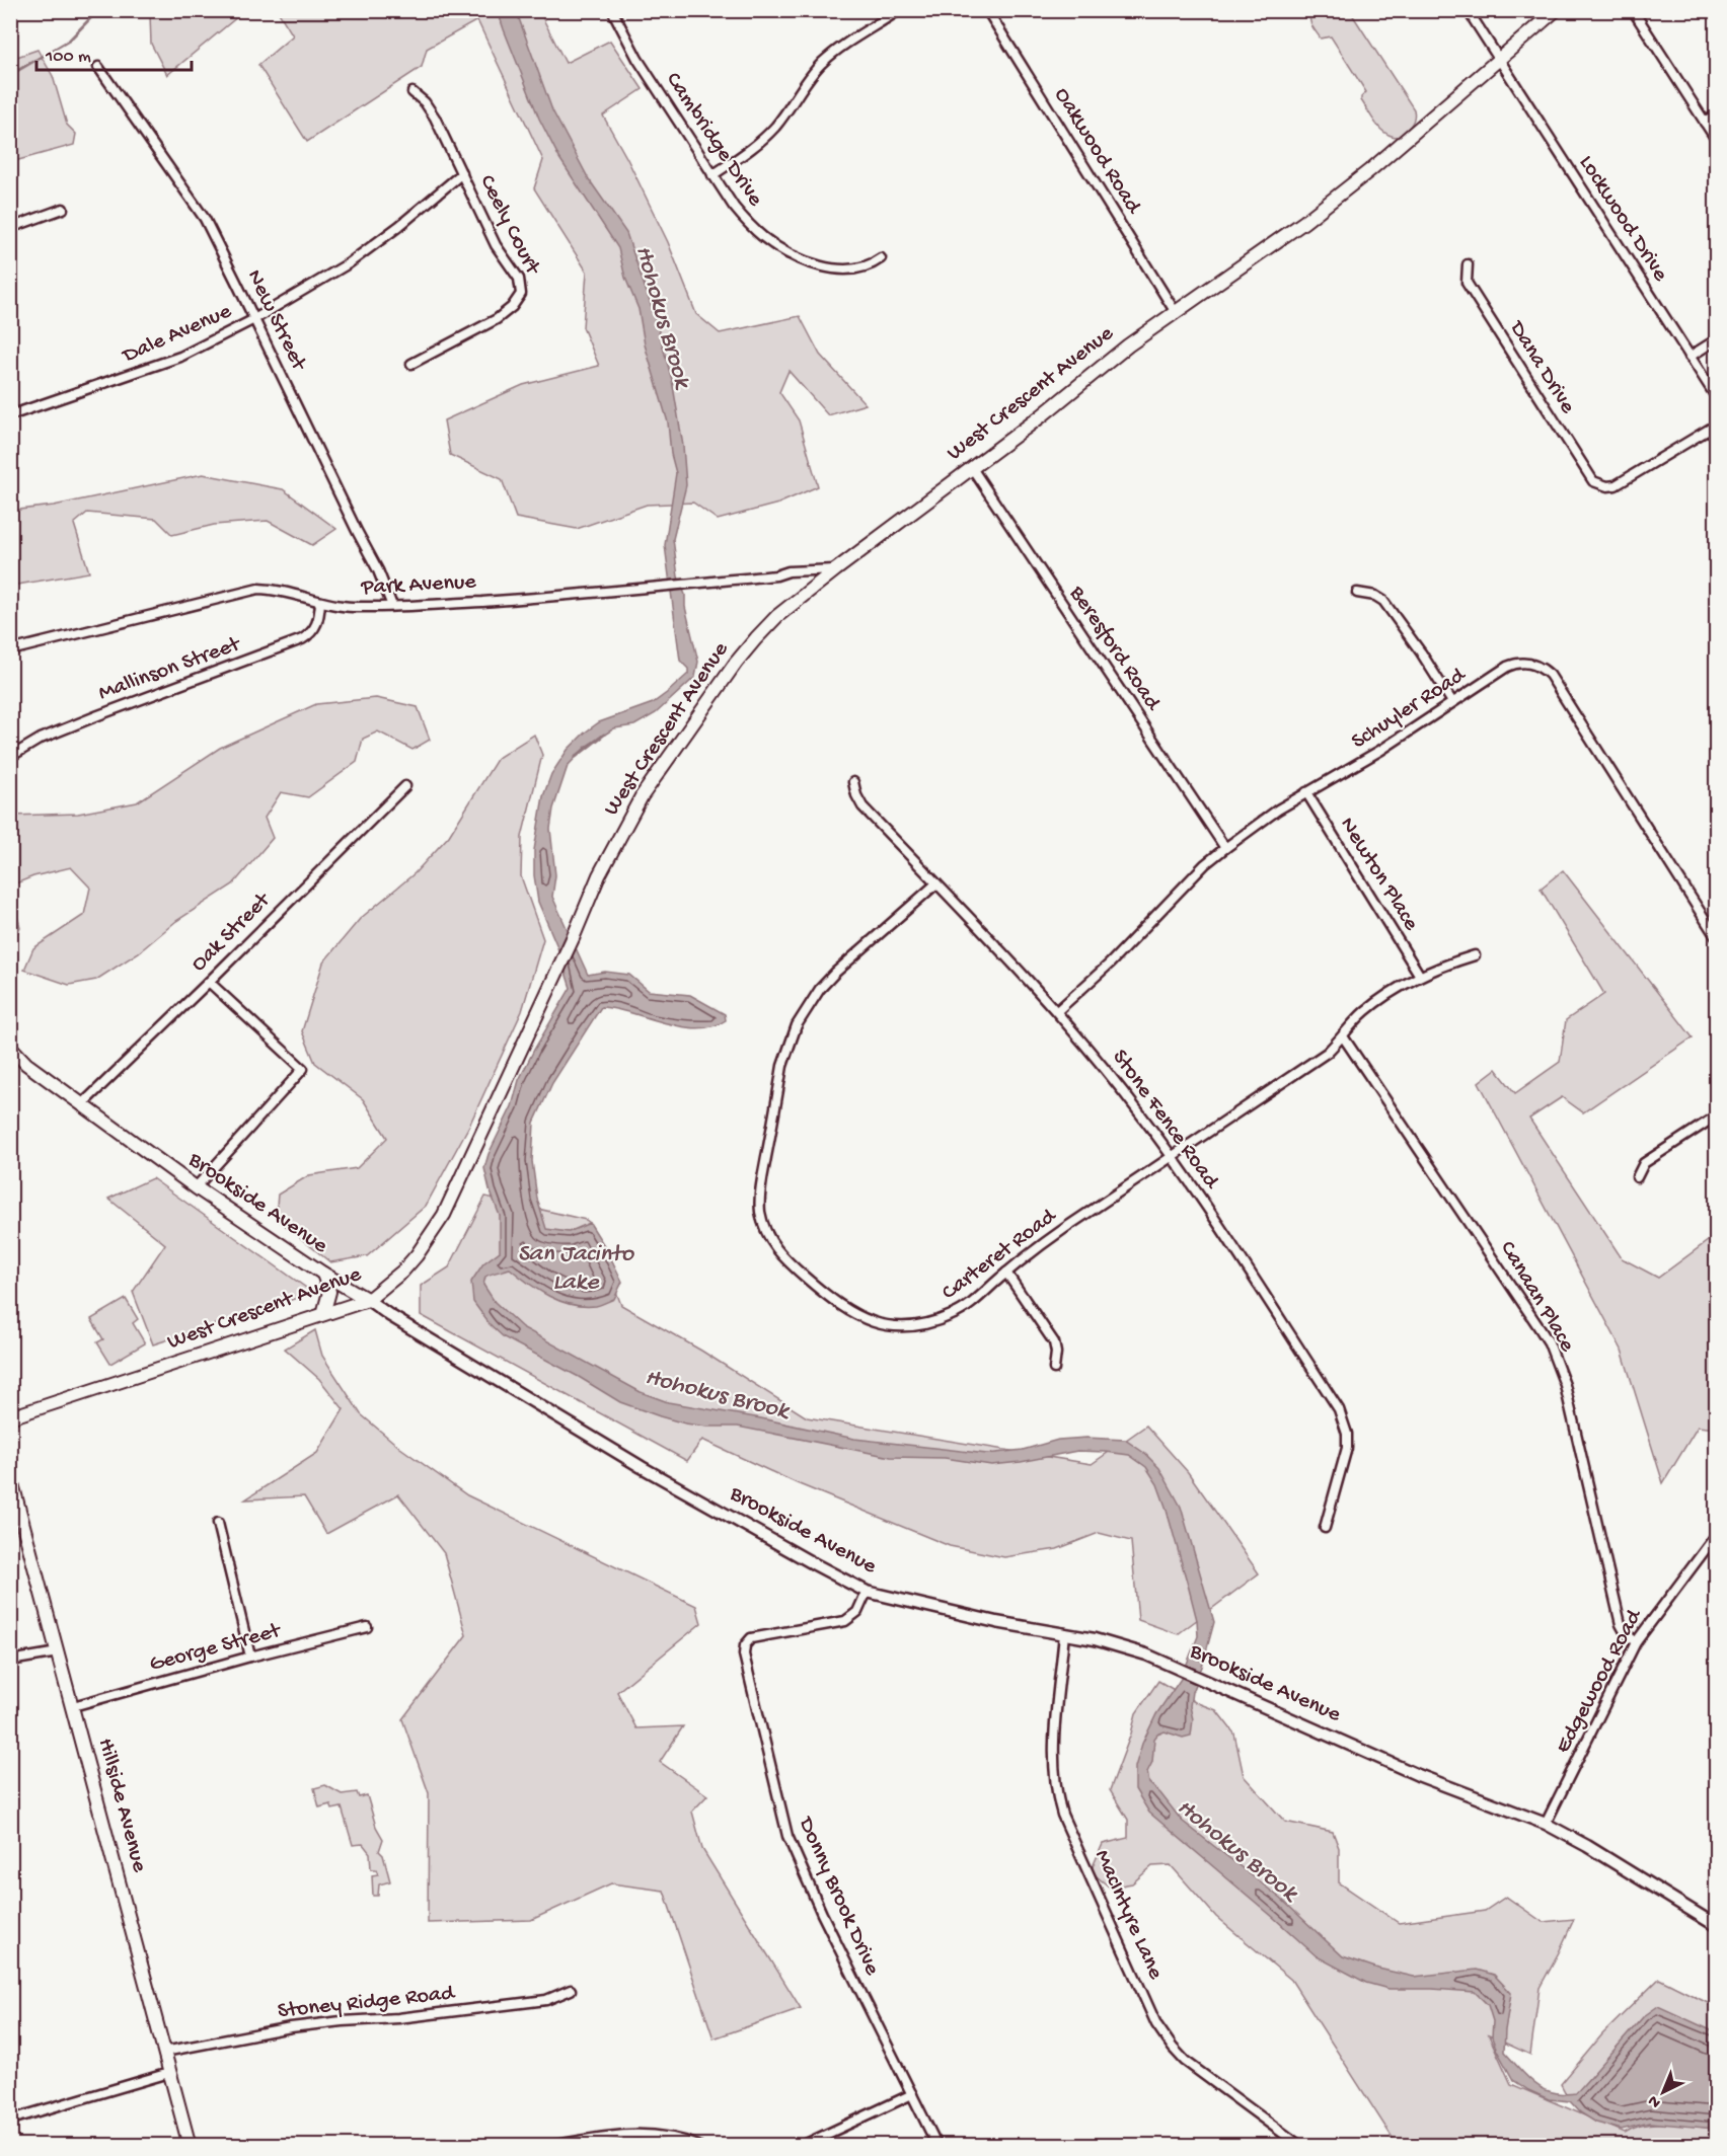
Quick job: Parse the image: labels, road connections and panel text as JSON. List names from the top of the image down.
{
  "streets": {
    "main road": ["West Crescent Avenue", "Brookside Avenue", "Hillside Avenue"],
    "street": [
      "Cambridge Drive",
      "Oakwood Road",
      "Lockwood Drive",
      "Ceely Court",
      "New Street",
      "Dale Avenue",
      "Dana Drive",
      "Park Avenue",
      "Beresford Road",
      "Mallinson Street",
      "Schuyler Road",
      "Newton Place",
      "Oak Street",
      "Stone Fence Road",
      "Carteret Road",
      "Canaan Place",
      "George Street",
      "Edgewood Road",
      "Donny Brook Drive",
      "MacIntyre Lane",
      "Stoney Ridge Road"
    ]
  },
  "crossings": [
    ["Oakwood Road", "West Crescent Avenue"],
    ["Lockwood Drive", "West Crescent Avenue"],
    ["Ceely Court", "Dale Avenue"],
    ["New Street", "Dale Avenue"],
    ["New Street", "Park Avenue"],
    ["West Crescent Avenue", "Park Avenue"],
    ["West Crescent Avenue", "Beresford Road"],
    ["West Crescent Avenue", "Brookside Avenue"],
    ["Park Avenue", "Mallinson Street"],
    ["Beresford Road", "Schuyler Road"],
    ["Schuyler Road", "Newton Place"],
    ["Schuyler Road", "Stone Fence Road"],
    ["Newton Place", "Carteret Road"],
    ["Oak Street", "Brookside Avenue"],
    ["Stone Fence Road", "Carteret Road"],
    ["Brookside Avenue", "Edgewood Road"],
    ["Brookside Avenue", "Donny Brook Drive"],
    ["Brookside Avenue", "MacIntyre Lane"],
    ["Carteret Road", "Canaan Place"],
    ["Canaan Place", "Edgewood Road"],
    ["George Street", "Hillside Avenue"],
    ["Hillside Avenue", "Stoney Ridge Road"]
  ],
  "water": ["Hohokus Brook", "San Jacinto Lake"],
  "scale_bar": "100 m",
  "north": "bottom left"
}
